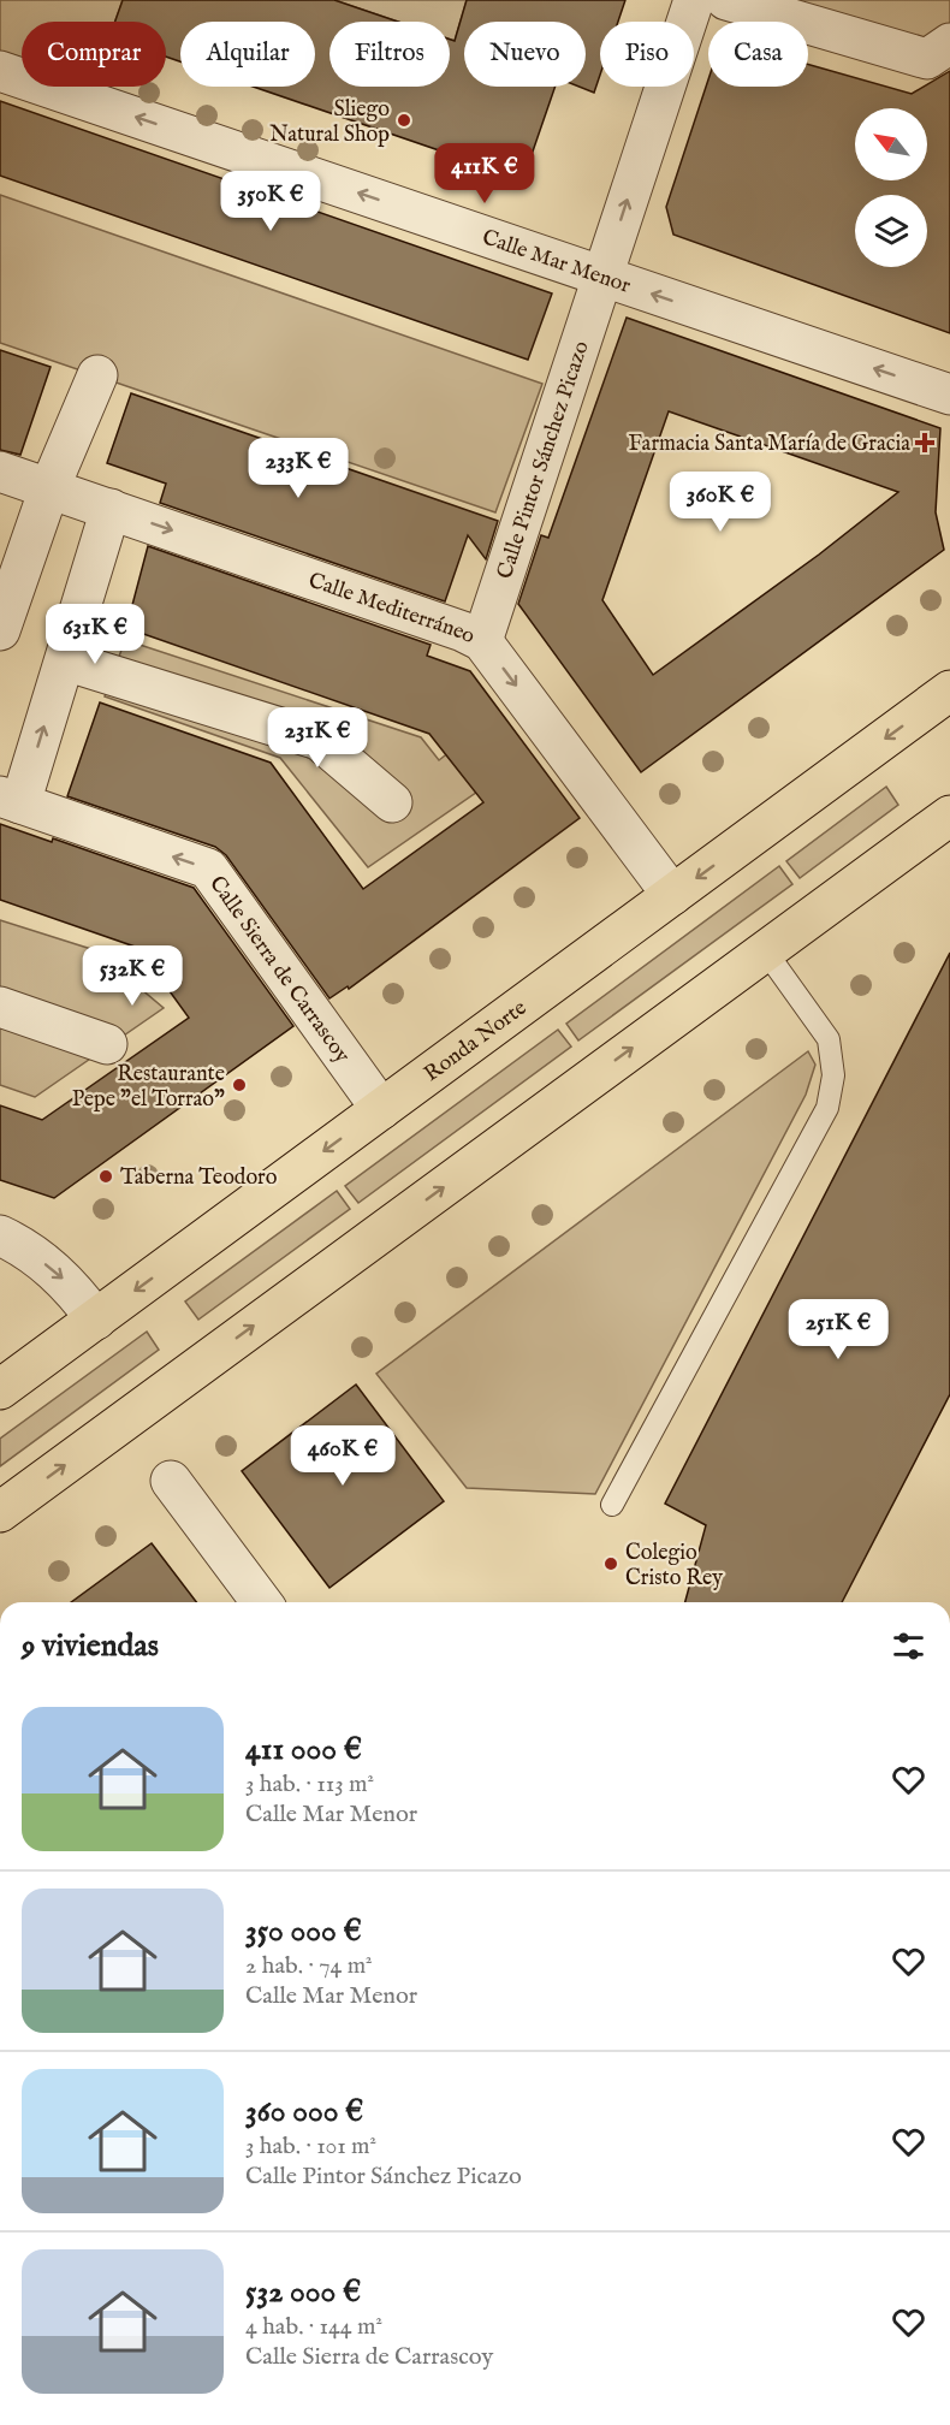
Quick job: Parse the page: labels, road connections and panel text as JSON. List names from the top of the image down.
{
  "streets": {
    "main road": ["Ronda Norte"],
    "street": [
      "Calle Mar Menor",
      "Calle Pintor Sánchez Picazo",
      "Calle Mediterráneo",
      "Calle Sierra de Carrascoy"
    ]
  },
  "crossings": [
    ["Calle Mar Menor", "Calle Pintor Sánchez Picazo"],
    ["Calle Pintor Sánchez Picazo", "Calle Mediterráneo"],
    ["Calle Mediterráneo", "Ronda Norte"],
    ["Calle Sierra de Carrascoy", "Ronda Norte"]
  ],
  "one_way": ["Calle Mar Menor", "Calle Pintor Sánchez Picazo"],
  "places": {
    "other": [
      "Sliego Natural Shop",
      "Restaurante Pepe \"el Torrao\"",
      "Taberna Teodoro",
      "Colegio Cristo Rey"
    ],
    "health": ["Farmacia Santa María de Gracia"]
  },
  "north": "top left",
  "page": {
    "chip": [
      "Comprar",
      "Alquilar",
      "Filtros",
      "Nuevo",
      "Piso",
      "Casa"
    ],
    "price": [
      "411K €",
      "350K €",
      "233K €",
      "360K €",
      "631K €",
      "231K €",
      "532K €",
      "251K €",
      "460K €"
    ],
    "heading": "9 viviendas",
    "list": [
      {
        "name": "411 000 €",
        "note": "3 hab. · 113 m² · Calle Mar Menor"
      },
      {
        "name": "350 000 €",
        "note": "2 hab. · 74 m² · Calle Mar Menor"
      },
      {
        "name": "360 000 €",
        "note": "3 hab. · 101 m² · Calle Pintor Sánchez Picazo"
      },
      {
        "name": "532 000 €",
        "note": "4 hab. · 144 m² · Calle Sierra de Carrascoy"
      }
    ]
  }
}
